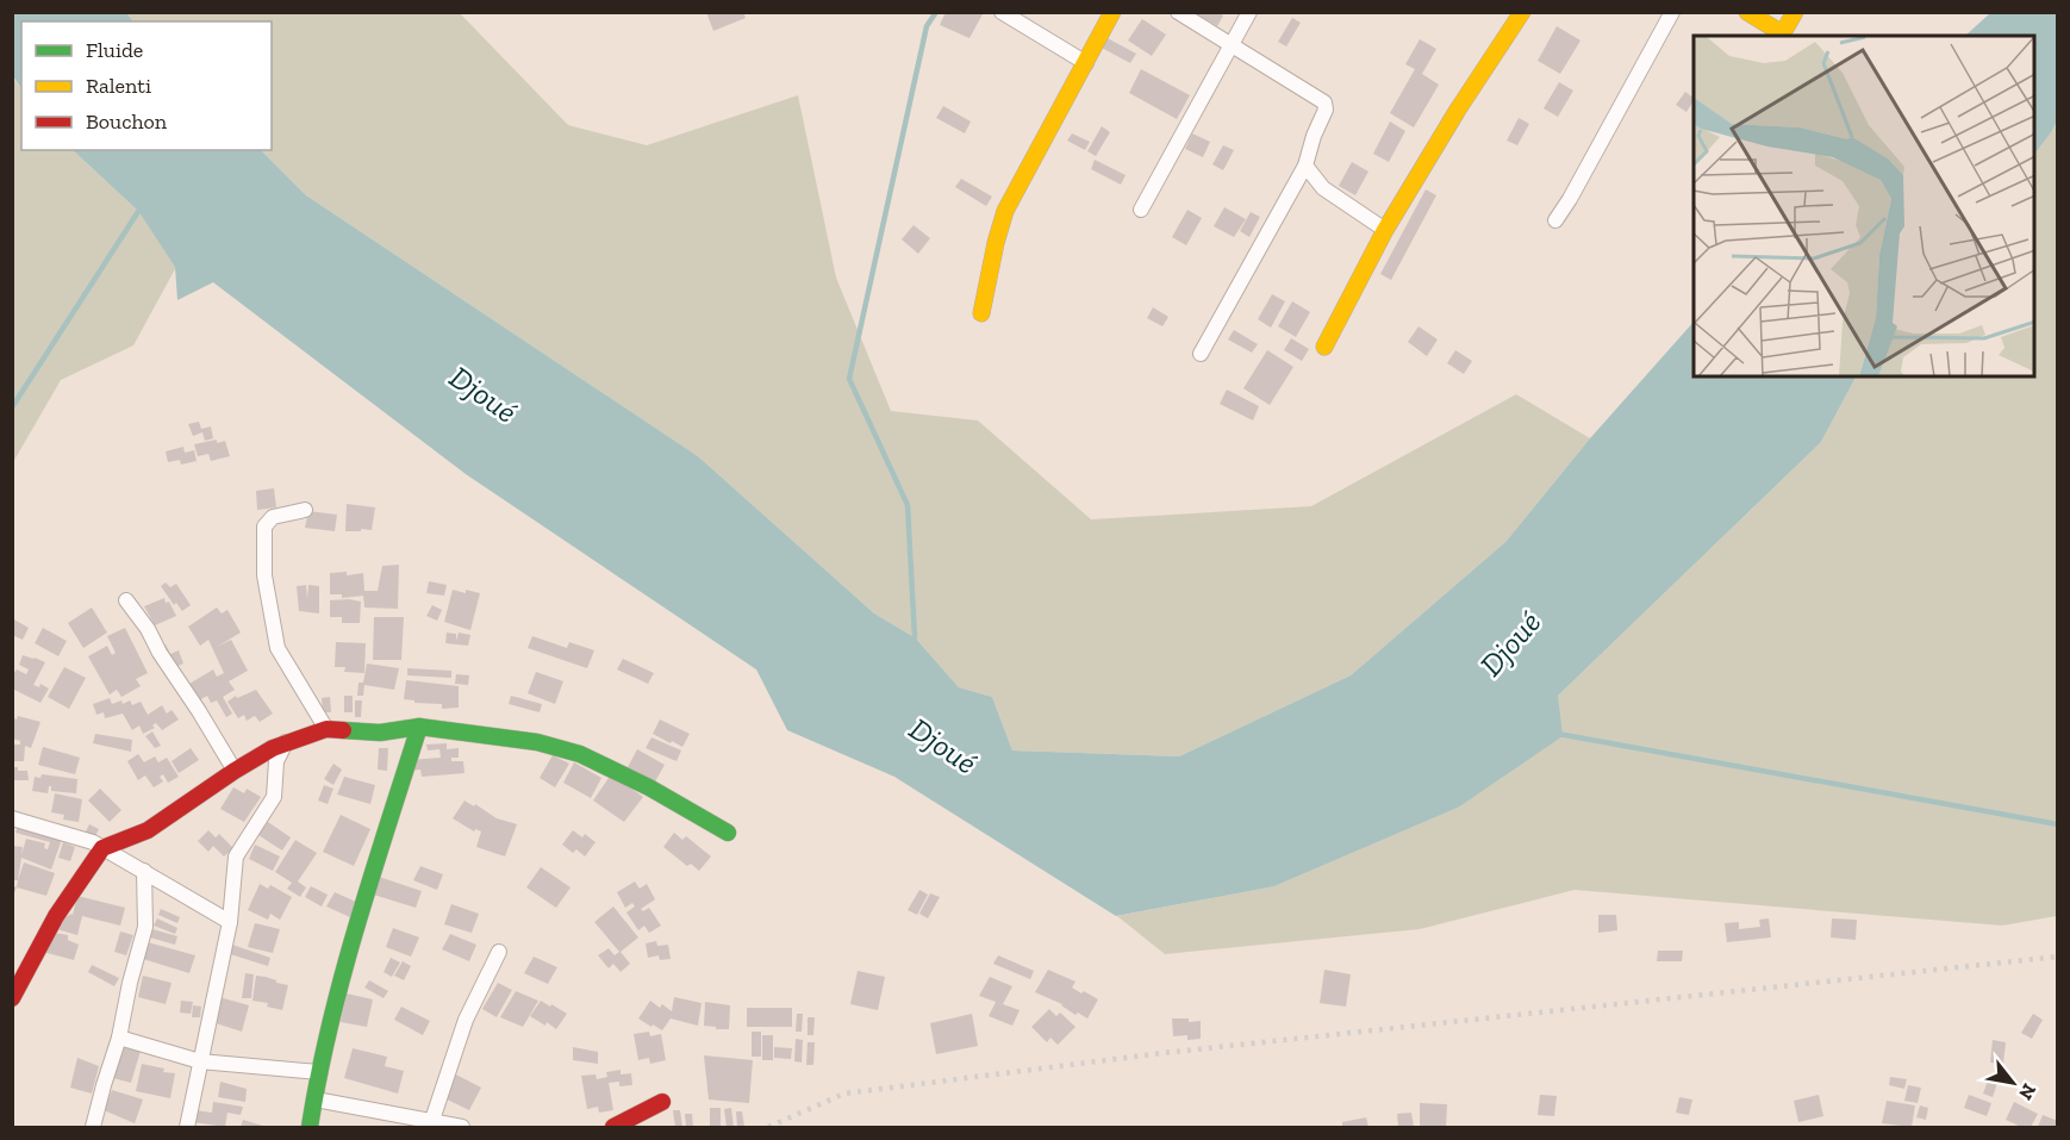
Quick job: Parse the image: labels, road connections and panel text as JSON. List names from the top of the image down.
{
  "water": ["Djoué"],
  "legend": ["Fluide", "Ralenti", "Bouchon"],
  "north": "bottom right"
}
